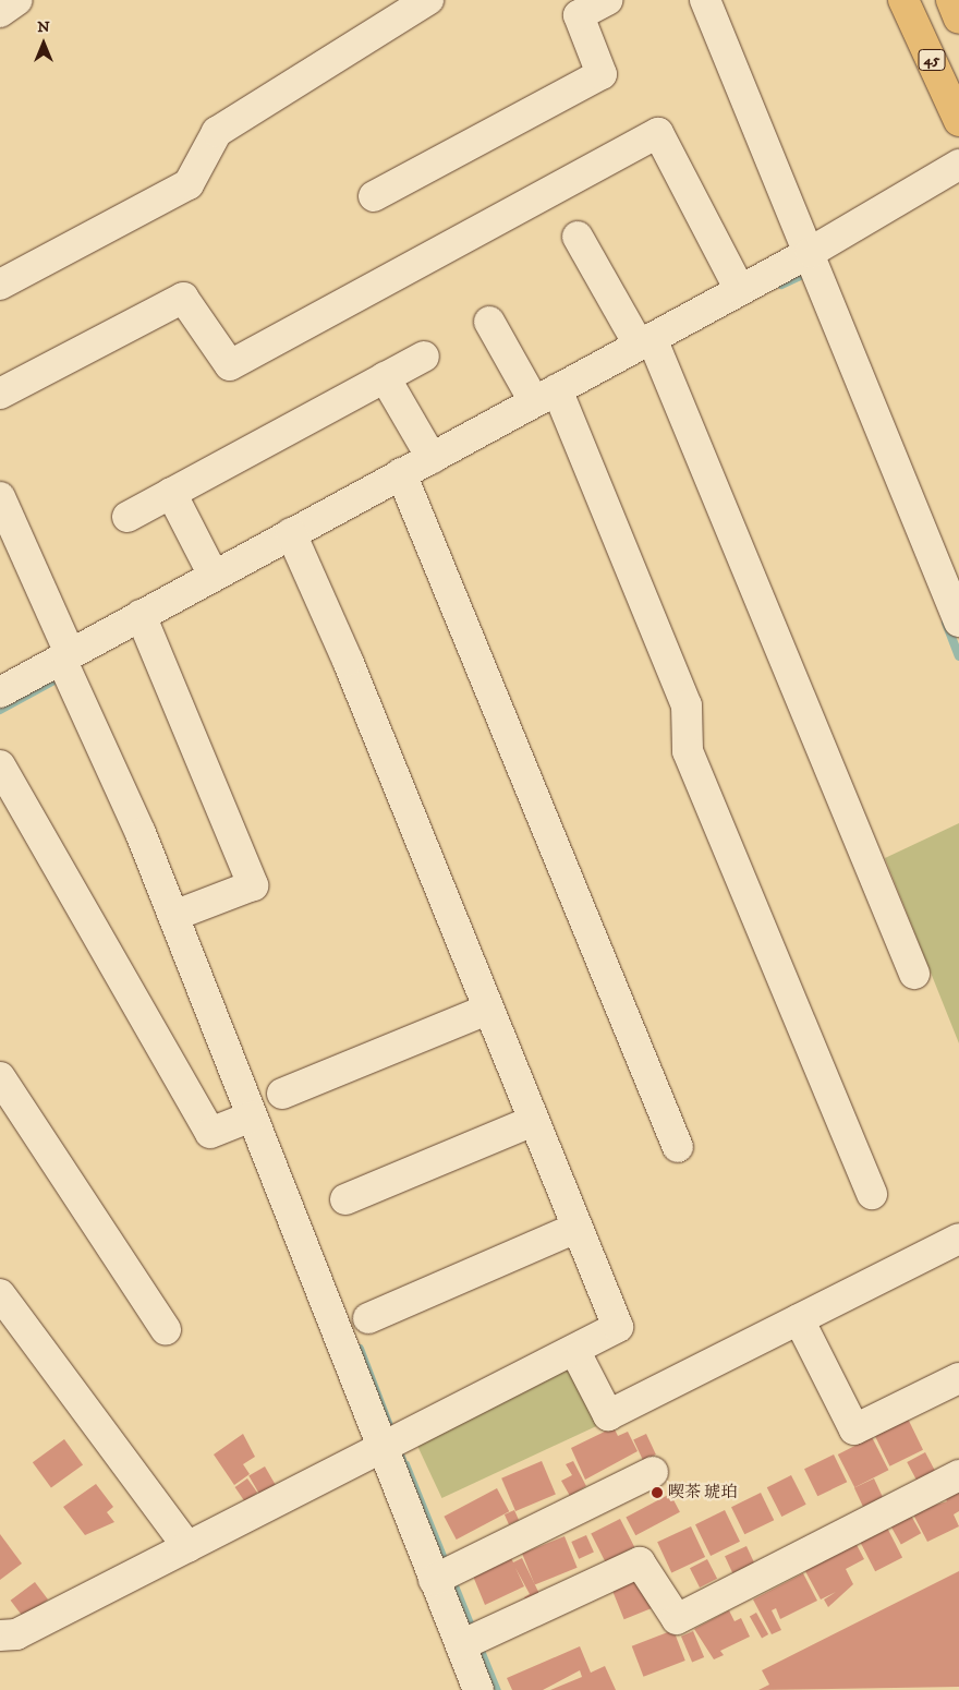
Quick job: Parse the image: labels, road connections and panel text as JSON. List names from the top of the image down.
{
  "streets": {
    "main road": ["45"]
  },
  "places": ["喫茶 琥珀"],
  "north": "top"
}
